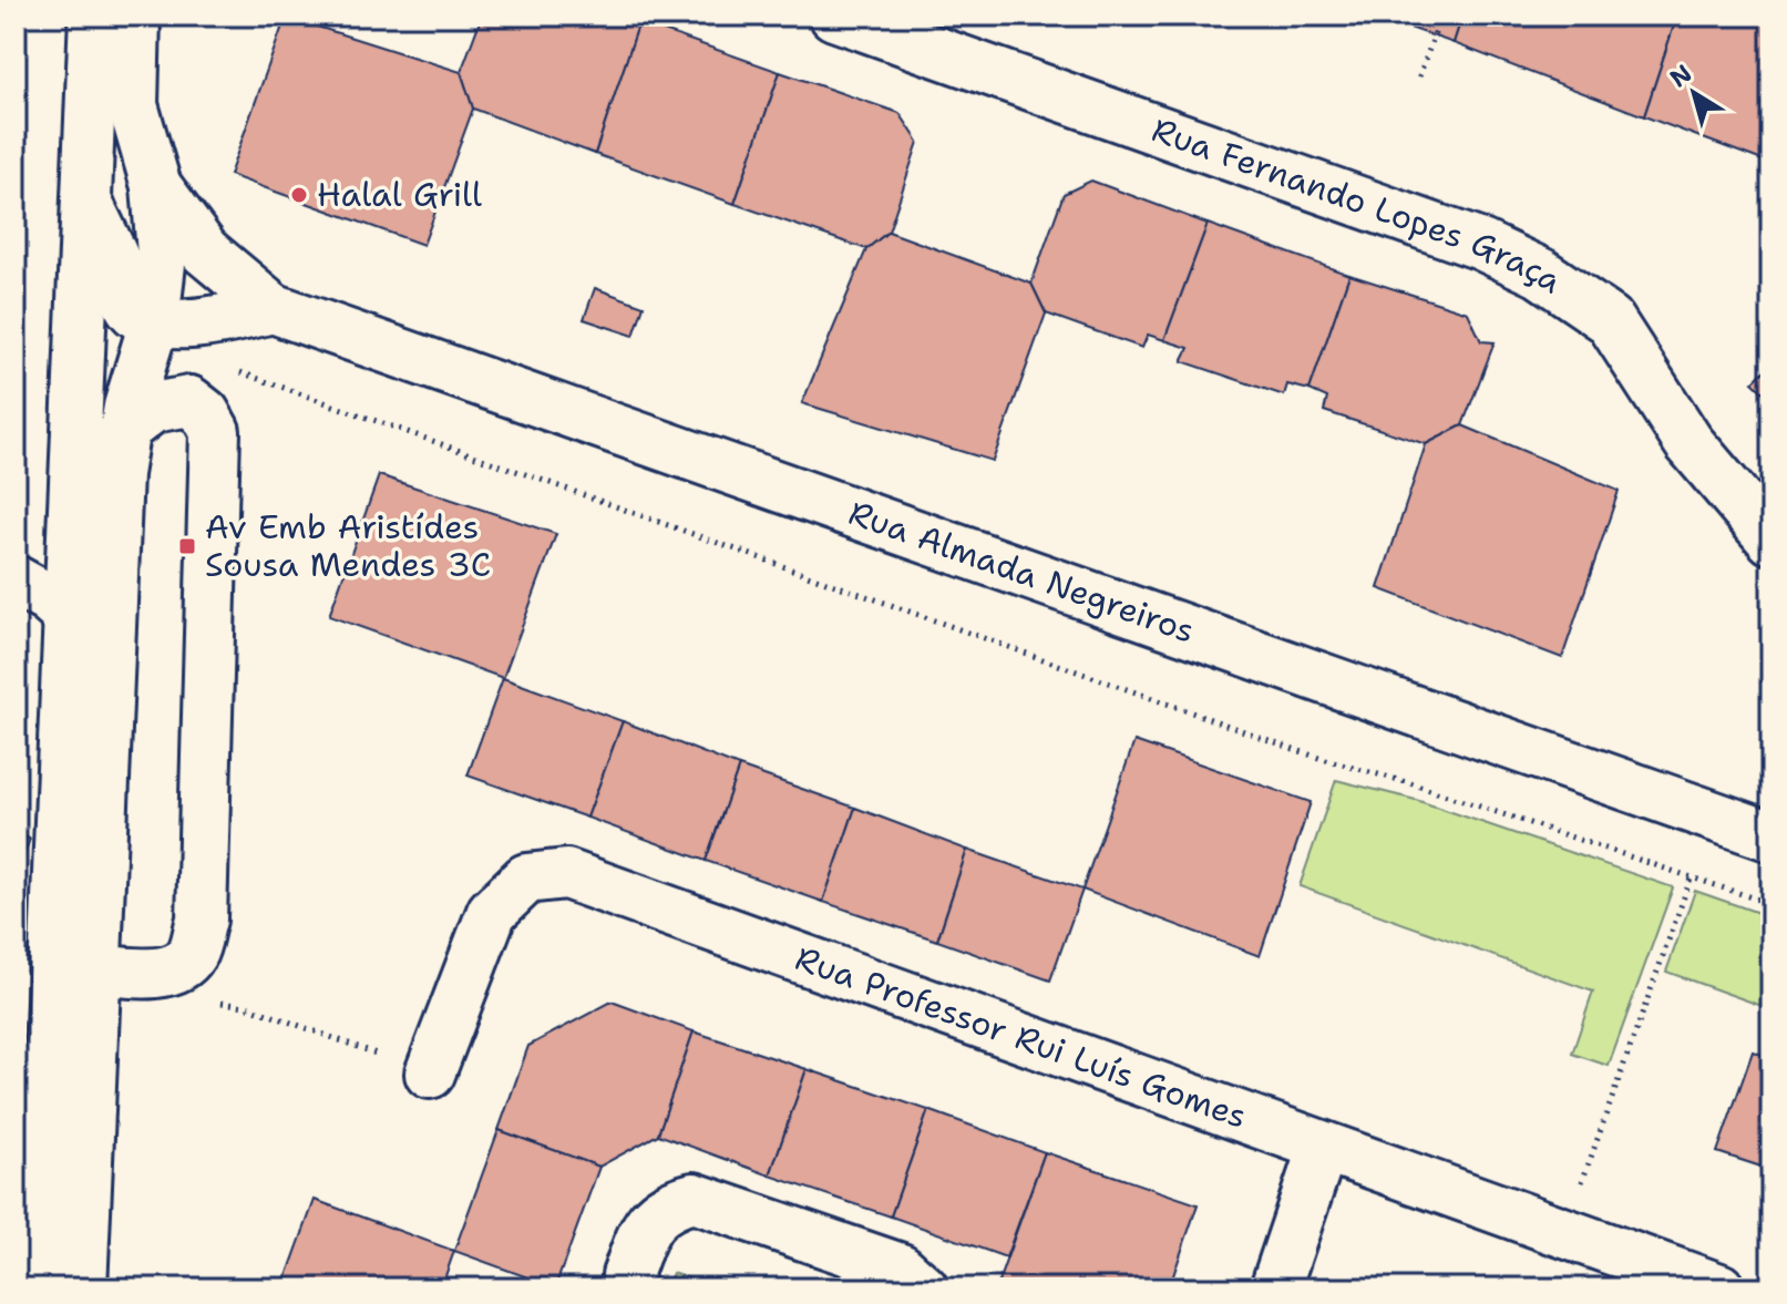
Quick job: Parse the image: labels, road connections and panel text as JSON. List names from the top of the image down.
{
  "streets": {
    "street": ["Rua Fernando Lopes Graça", "Rua Almada Negreiros", "Rua Professor Rui Luís Gomes"]
  },
  "places": {
    "other": ["Halal Grill"],
    "transit": ["Av Emb Aristídes Sousa Mendes 3C"]
  },
  "north": "top left"
}
